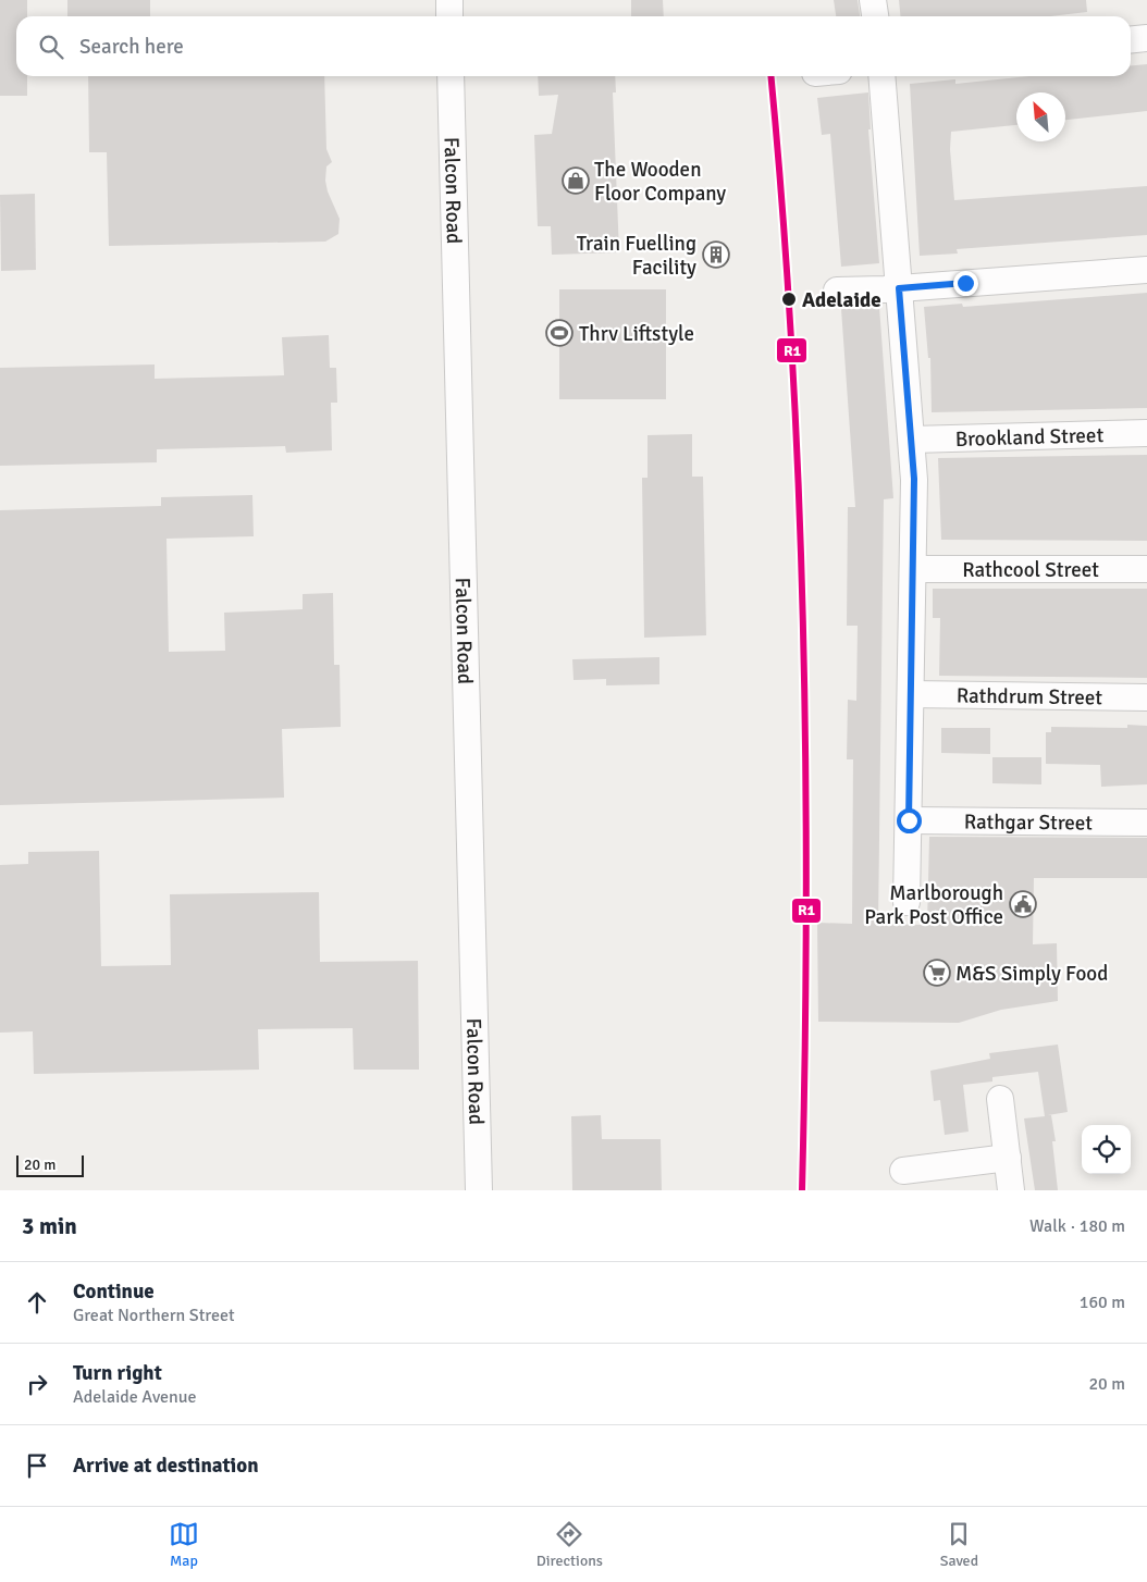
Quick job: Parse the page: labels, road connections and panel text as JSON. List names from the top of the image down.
{
  "streets": {
    "street": [
      "Falcon Road",
      "Brookland Street",
      "Rathcool Street",
      "Rathdrum Street",
      "Rathgar Street"
    ]
  },
  "places": {
    "shop": ["The Wooden Floor Company"],
    "building": ["Train Fuelling Facility"],
    "other": ["Adelaide"],
    "sports": ["Thrv Liftstyle"],
    "public building": ["Marlborough Park Post Office"],
    "supermarket": ["M&S Simply Food"]
  },
  "lines": ["transit line R1"],
  "scale_bar": "20 m",
  "north": "top left",
  "page": {
    "search": "Search here",
    "scale": "20 m",
    "heading": ["3 min", "Walk · 180 m"],
    "list": [
      ["Continue", "Great Northern Street", "160 m"],
      ["Turn right", "Adelaide Avenue", "20 m"],
      "Arrive at destination"
    ],
    "nav": ["Map", "Directions", "Saved"]
  }
}
